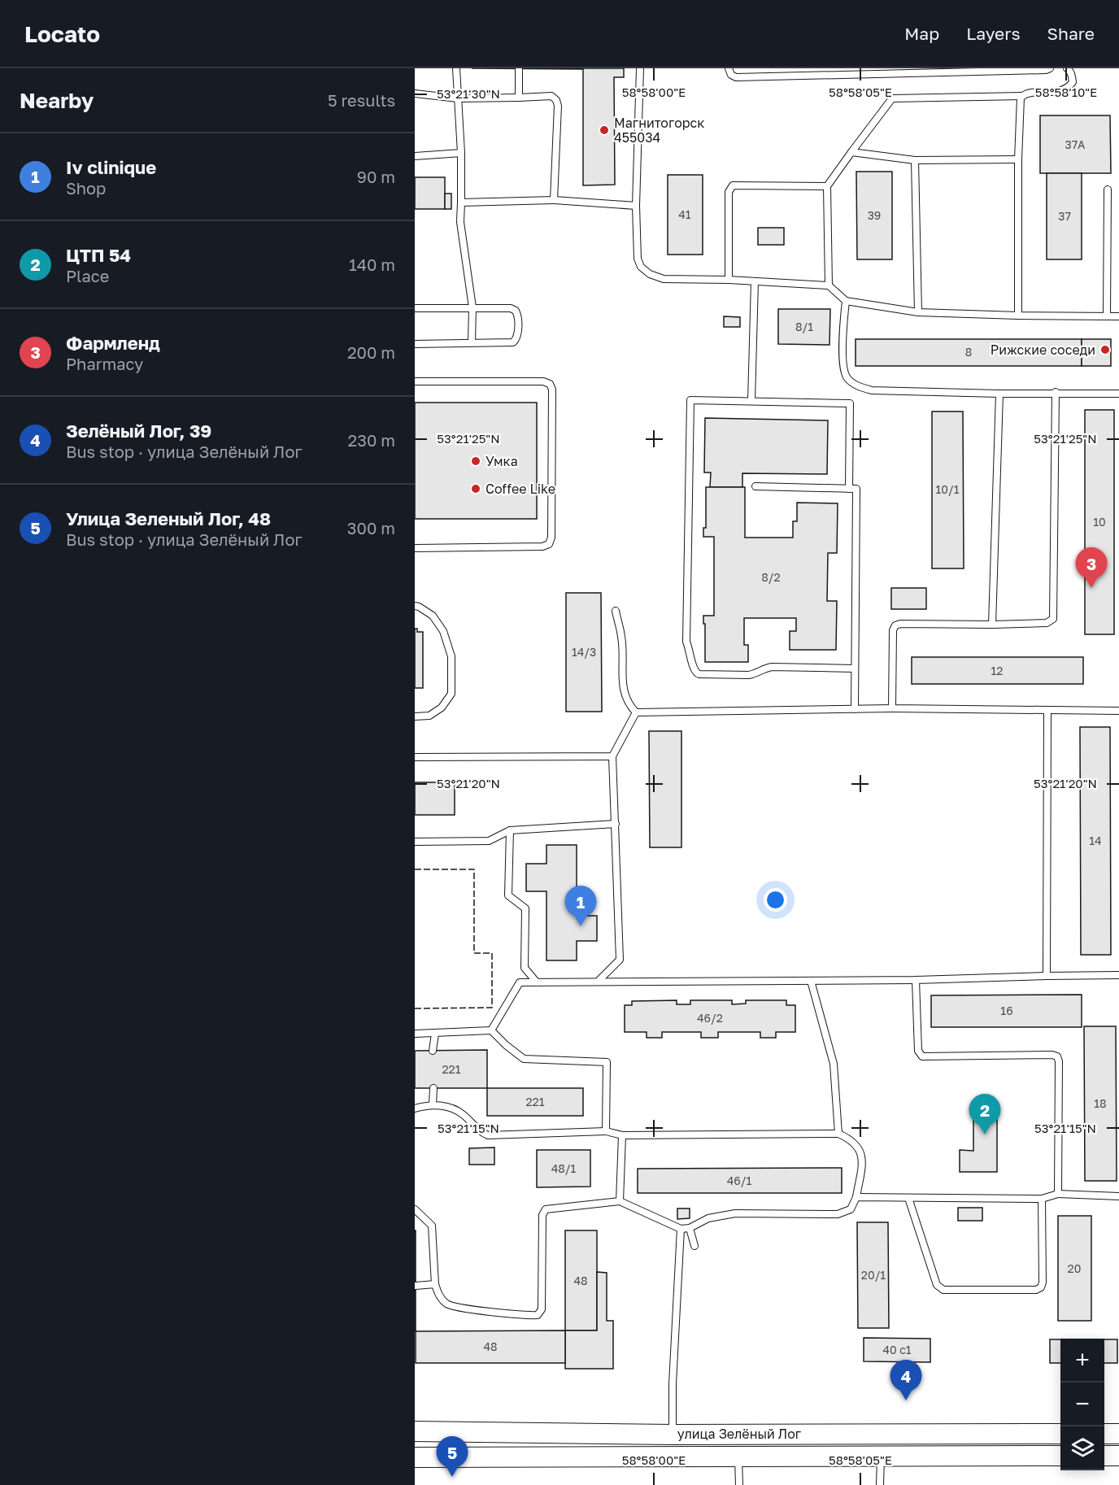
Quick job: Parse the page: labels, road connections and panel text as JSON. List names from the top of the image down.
{
  "streets": {
    "main road": ["улица Зелёный Лог"]
  },
  "places": [
    "Магнитогорск 455034",
    "Рижские соседи",
    "Умка",
    "Coffee Like"
  ],
  "house_numbers": [
    "37А",
    "41",
    "39",
    "37",
    "8/1",
    "8",
    "10/1",
    "10",
    "8/2",
    "14/3",
    "12",
    "14",
    "16",
    "46/2",
    "221",
    "221",
    "18",
    "48/1",
    "46/1",
    "20",
    "20/1",
    "48",
    "48",
    "40 с1"
  ],
  "page": {
    "header": "Locato",
    "nav": ["Map", "Layers", "Share"],
    "heading": ["Nearby", "5 results"],
    "list": [
      {
        "mark": "1",
        "name": "Iv clinique",
        "note": "Shop",
        "value": "90 m"
      },
      {
        "mark": "2",
        "name": "ЦТП 54",
        "note": "Place",
        "value": "140 m"
      },
      {
        "mark": "3",
        "name": "Фармленд",
        "note": "Pharmacy",
        "value": "200 m"
      },
      {
        "mark": "4",
        "name": "Зелёный Лог, 39",
        "note": "Bus stop · улица Зелёный Лог",
        "value": "230 m"
      },
      {
        "mark": "5",
        "name": "Улица Зеленый Лог, 48",
        "note": "Bus stop · улица Зелёный Лог",
        "value": "300 m"
      }
    ],
    "pins": [
      "3",
      "1",
      "2",
      "4",
      "5"
    ],
    "map_buttons": ["+", "−"]
  },
  "coordinates": [
    "58°58'00\"E",
    "58°58'05\"E",
    "58°58'10\"E",
    "53°21'30\"N",
    "53°21'25\"N",
    "53°21'20\"N",
    "53°21'15\"N"
  ]
}
